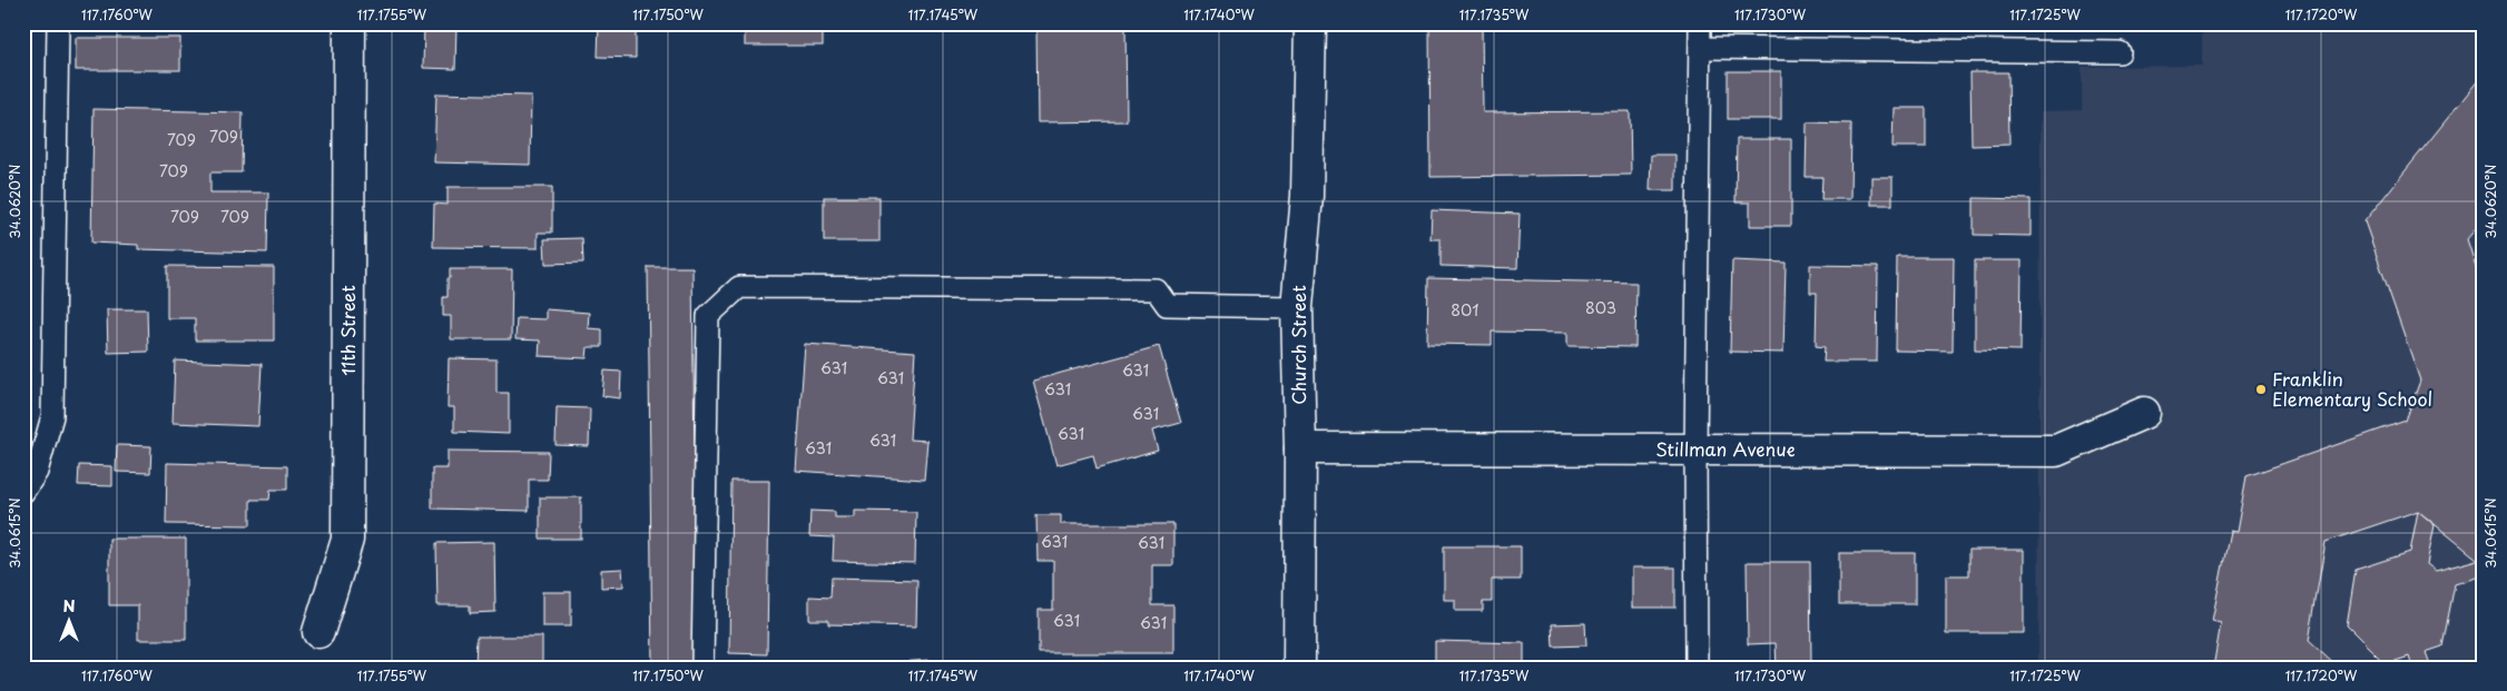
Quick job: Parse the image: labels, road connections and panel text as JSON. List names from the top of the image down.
{
  "streets": {
    "street": ["11th Street", "Church Street", "Stillman Avenue"]
  },
  "crossings": [
    ["Church Street", "Stillman Avenue"]
  ],
  "places": ["Franklin Elementary School"],
  "house_numbers": [
    "709",
    "709",
    "709",
    "709",
    "709",
    "803",
    "801",
    "631",
    "631",
    "631",
    "631",
    "631",
    "631",
    "631",
    "631",
    "631",
    "631",
    "631",
    "631"
  ],
  "north": "top",
  "coordinates": [
    "117.1760°W",
    "117.1755°W",
    "117.1750°W",
    "117.1745°W",
    "117.1740°W",
    "117.1735°W",
    "117.1730°W",
    "117.1725°W",
    "117.1720°W",
    "34.0620°N",
    "34.0615°N"
  ]
}
